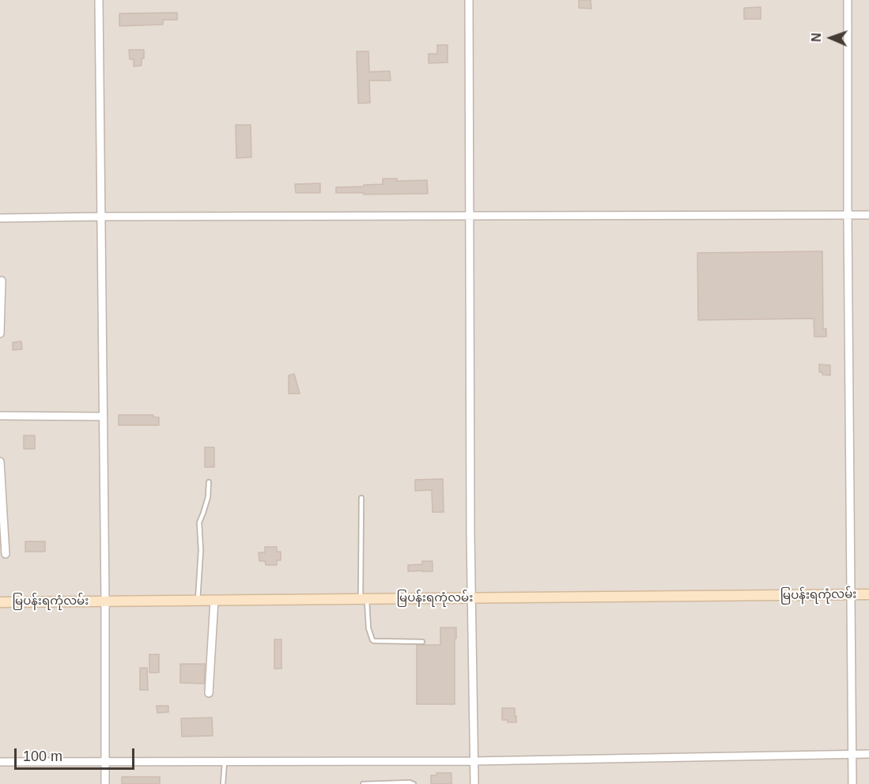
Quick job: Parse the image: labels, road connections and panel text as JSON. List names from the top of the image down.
{
  "streets": {
    "street": ["မြပန်းရကုံလမ်း"]
  },
  "scale_bar": "100 m",
  "north": "left"
}
